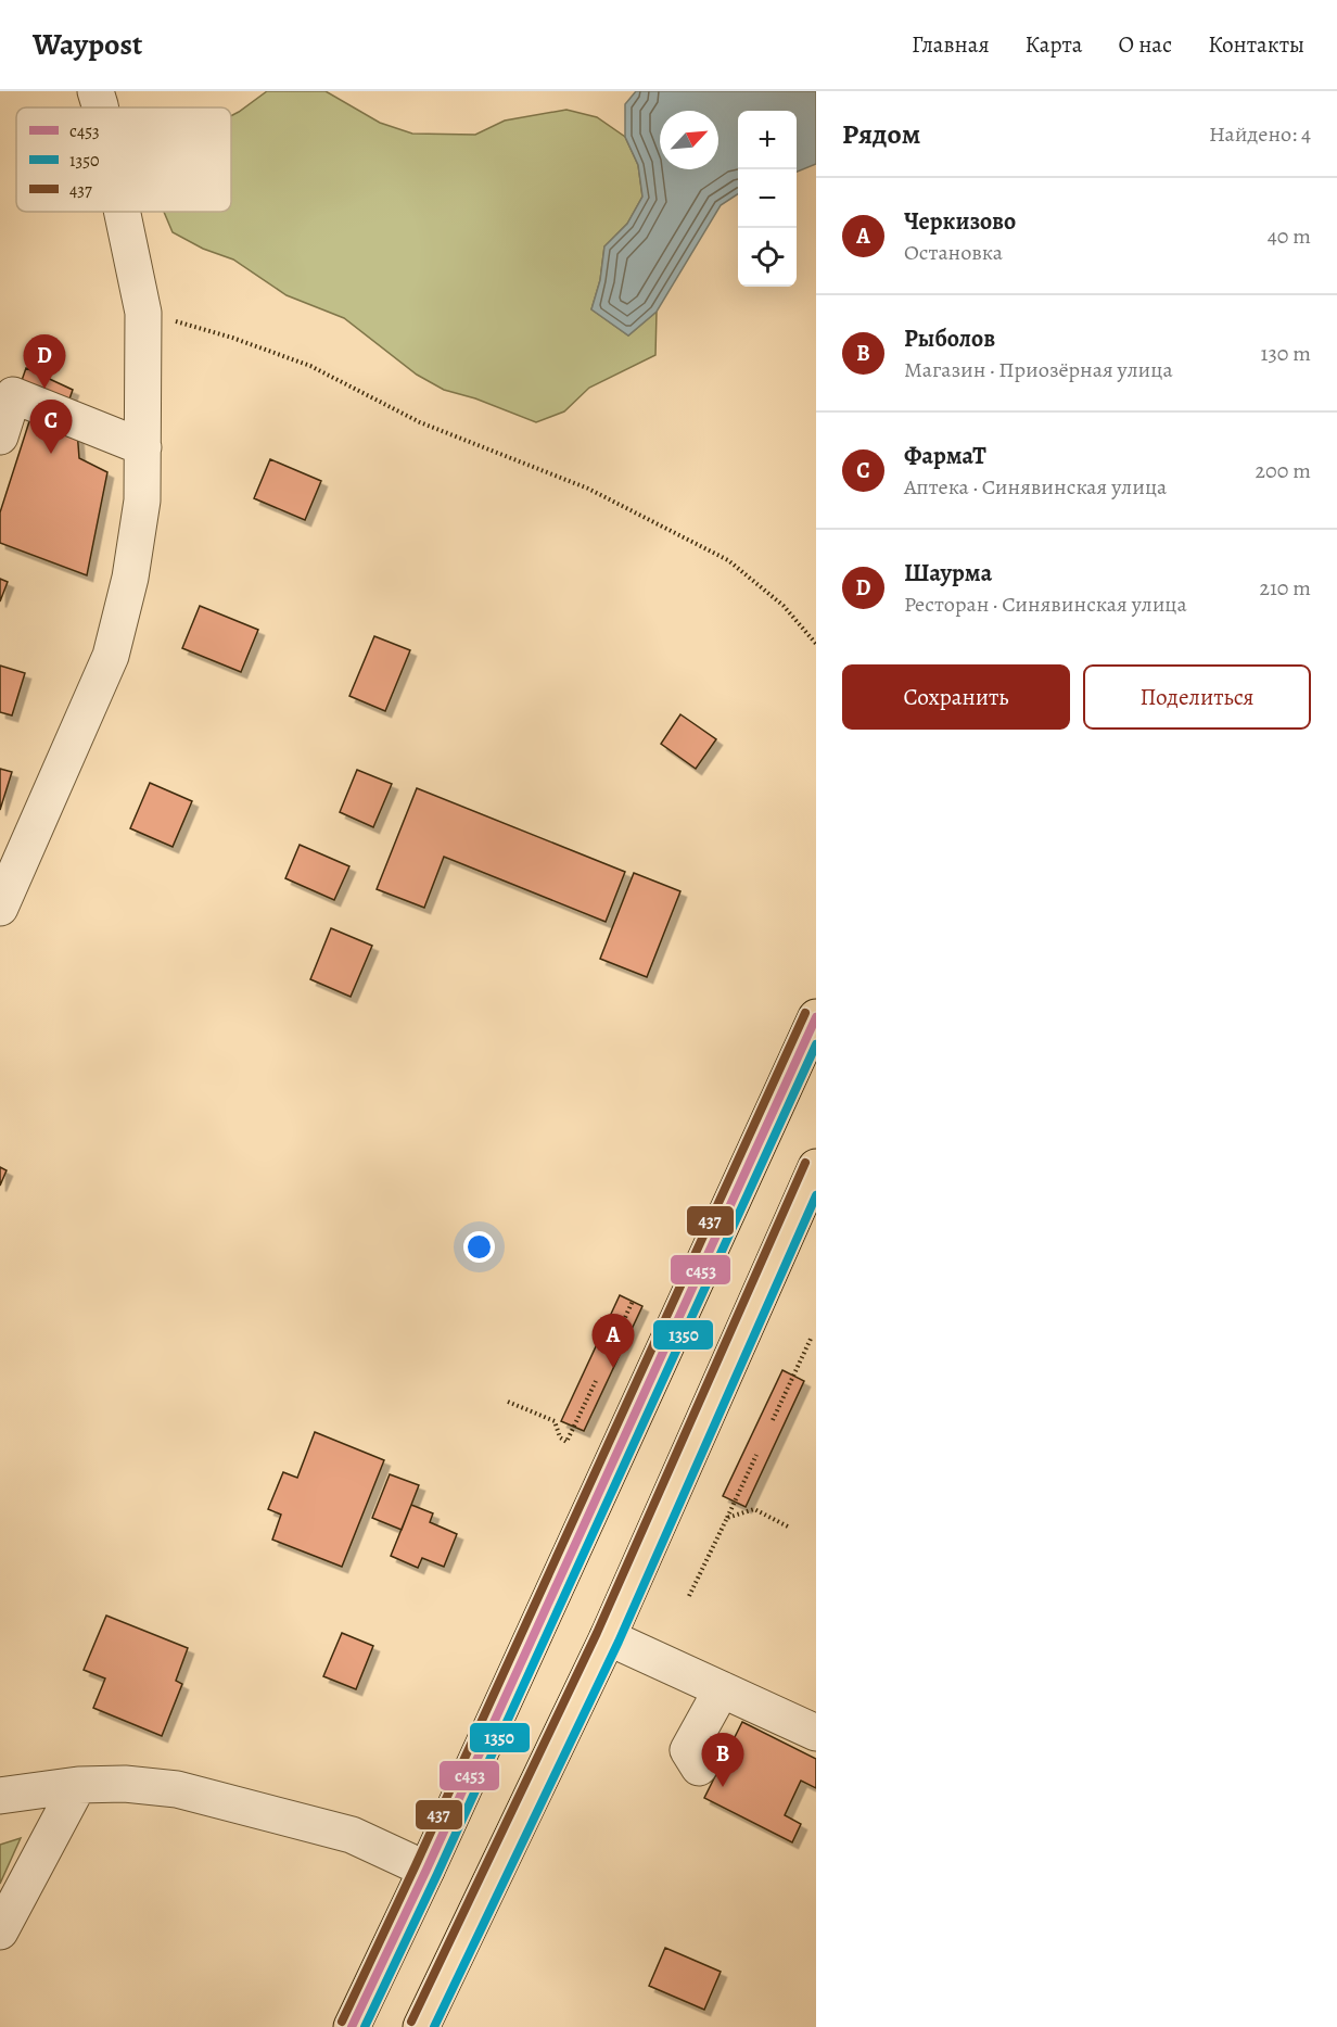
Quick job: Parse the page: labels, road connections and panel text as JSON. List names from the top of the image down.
{
  "lines": ["transit line 437", "transit line с453", "transit line 1350"],
  "legend": ["с453", "1350", "437"],
  "north": "top right",
  "page": {
    "header": "Waypost",
    "nav": [
      "Главная",
      "Карта",
      "О нас",
      "Контакты"
    ],
    "heading": ["Рядом", "Найдено: 4"],
    "map_buttons": ["+", "−"],
    "list": [
      {
        "mark": "A",
        "name": "Черкизово",
        "note": "Остановка",
        "value": "40 m"
      },
      {
        "mark": "B",
        "name": "Рыболов",
        "note": "Магазин · Приозёрная улица",
        "value": "130 m"
      },
      {
        "mark": "C",
        "name": "ФармаТ",
        "note": "Аптека · Синявинская улица",
        "value": "200 m"
      },
      {
        "mark": "D",
        "name": "Шаурма",
        "note": "Ресторан · Синявинская улица",
        "value": "210 m"
      }
    ],
    "pins": [
      "D",
      "C",
      "A",
      "B"
    ],
    "buttons": ["Сохранить", "Поделиться"]
  }
}
